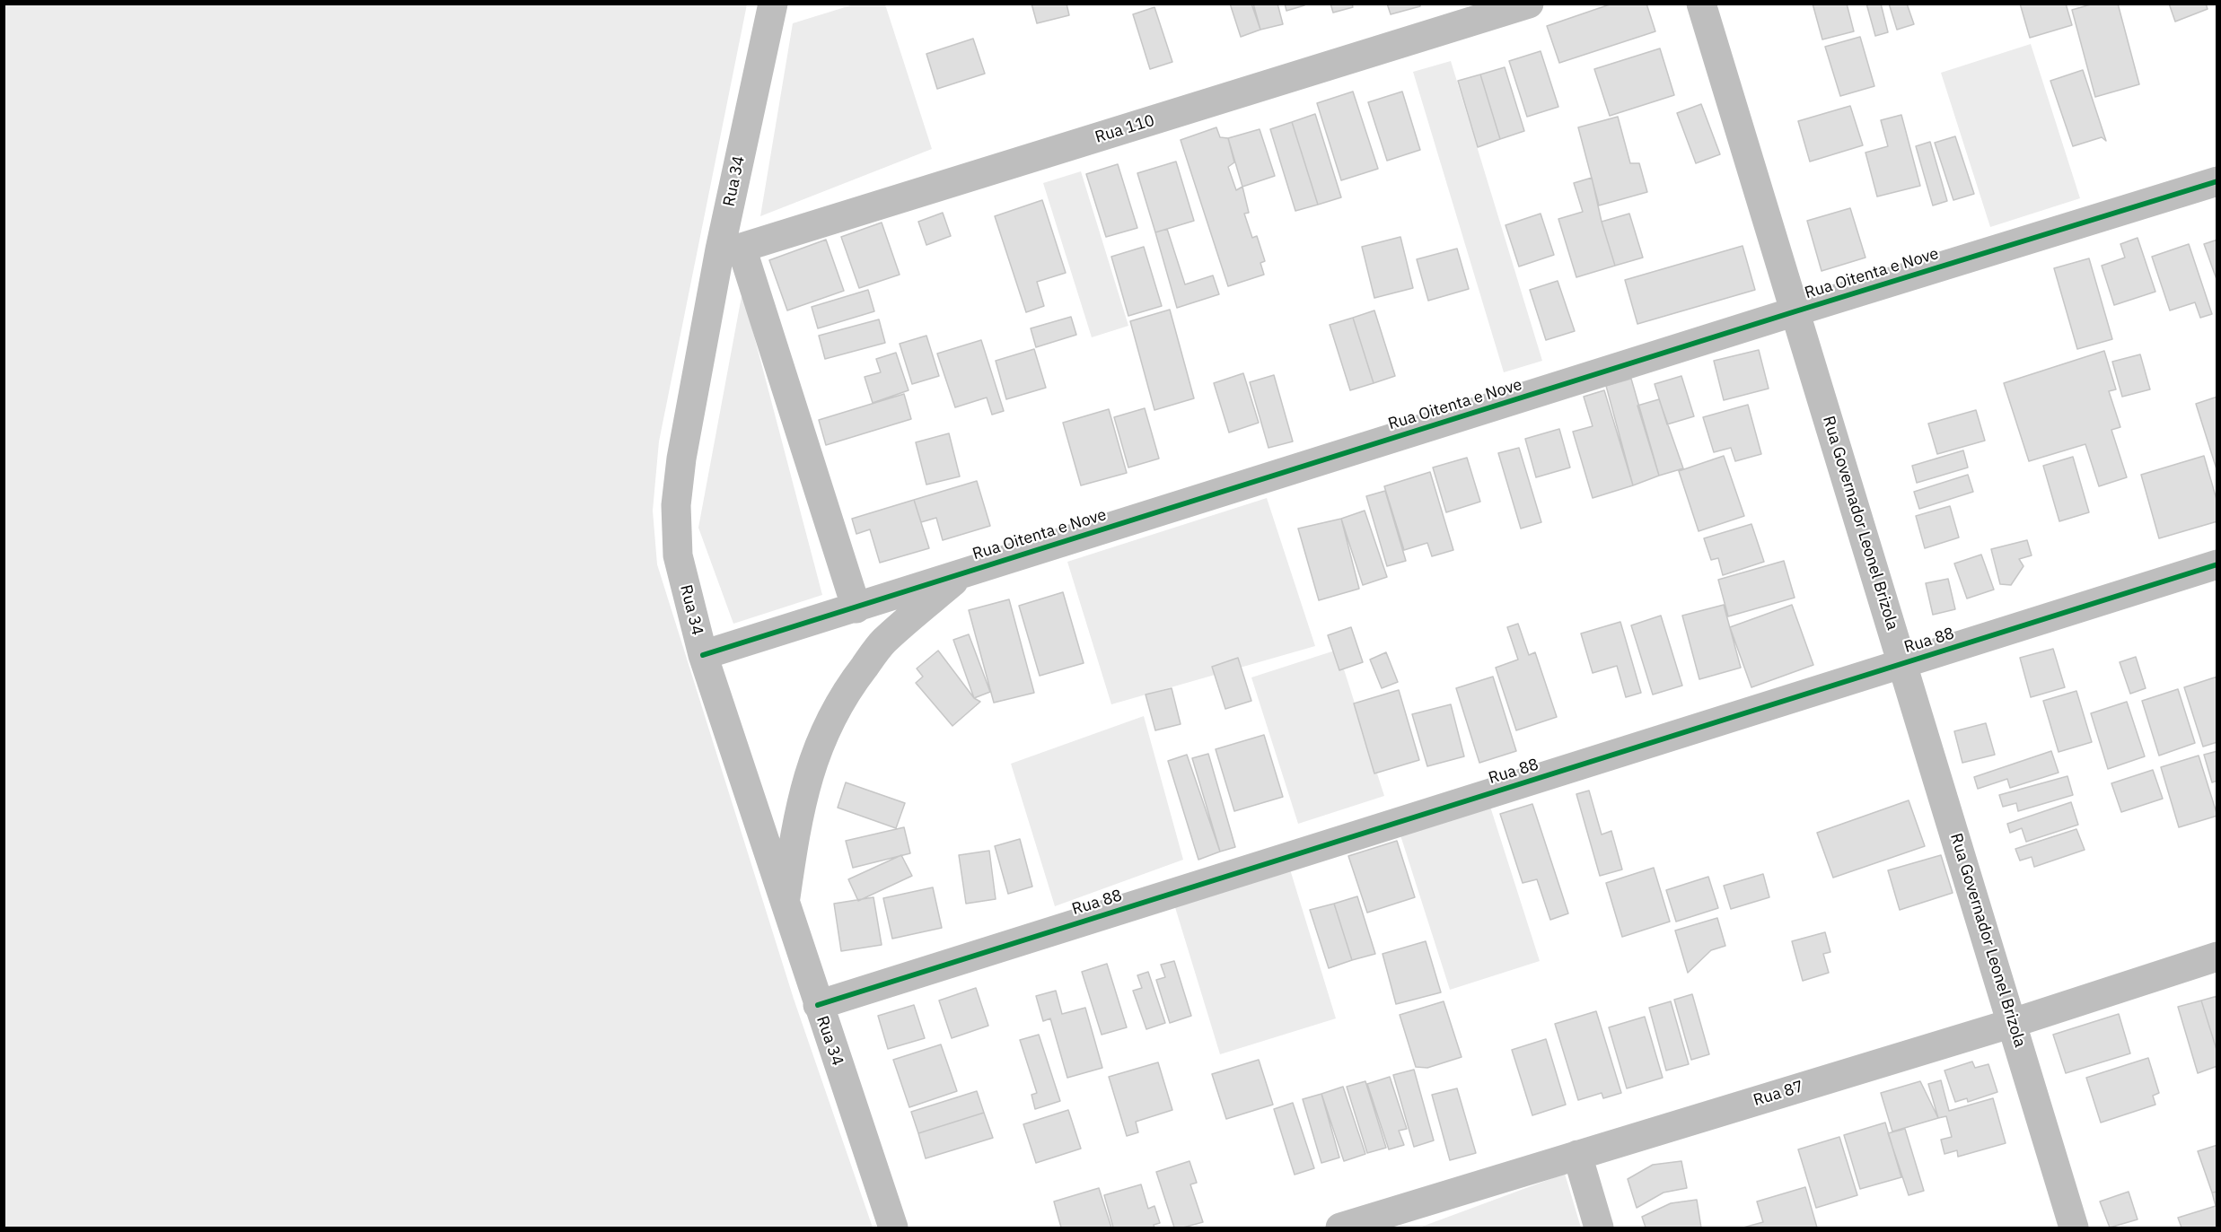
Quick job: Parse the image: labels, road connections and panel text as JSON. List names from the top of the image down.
{
  "streets": {
    "street": [
      "Rua 110",
      "Rua 34",
      "Rua Oitenta e Nove",
      "Rua Governador Leonel Brizola",
      "Rua 88",
      "Rua 87"
    ]
  },
  "crossings": [
    ["Rua 110", "Rua 34"],
    ["Rua 34", "Rua Oitenta e Nove"],
    ["Rua 34", "Rua 88"],
    ["Rua Oitenta e Nove", "Rua Governador Leonel Brizola"],
    ["Rua Governador Leonel Brizola", "Rua 88"],
    ["Rua Governador Leonel Brizola", "Rua 87"]
  ]
}
